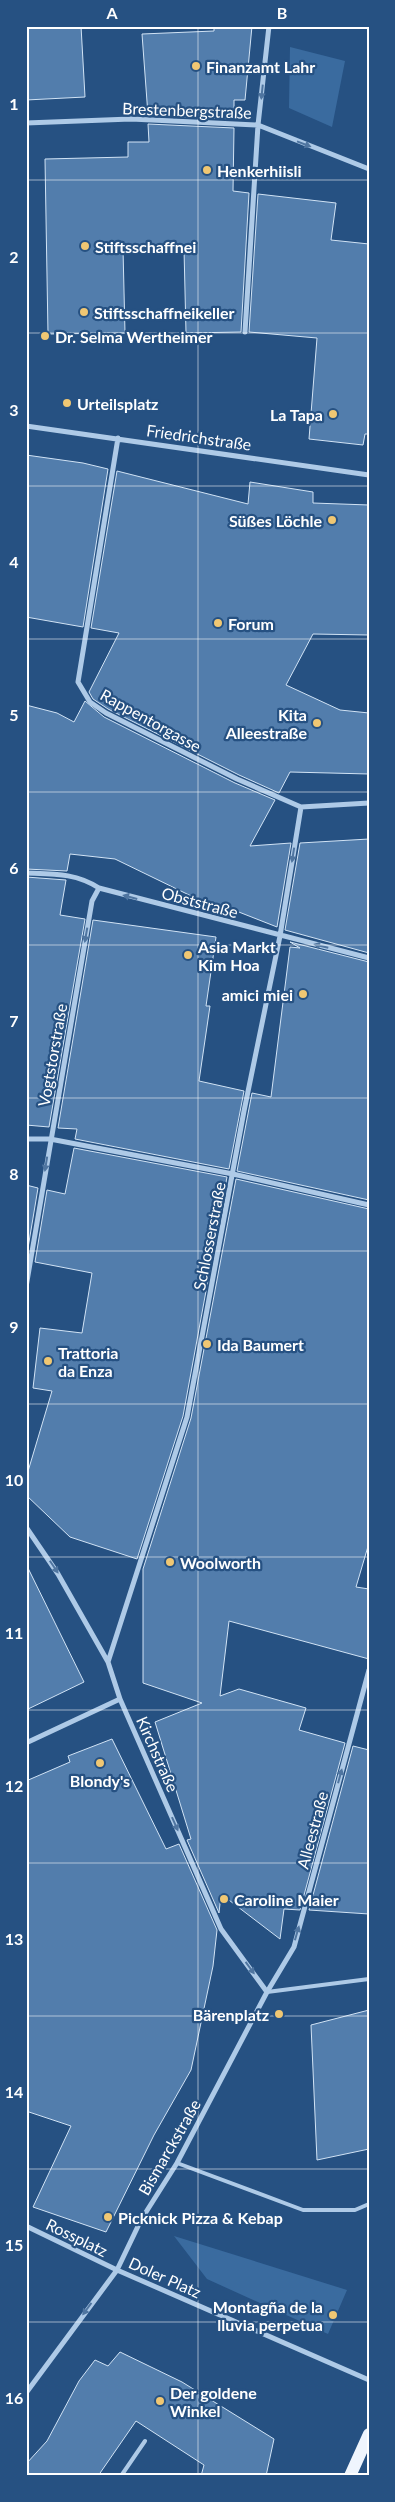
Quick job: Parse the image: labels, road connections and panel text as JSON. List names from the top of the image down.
{
  "streets": {
    "street": [
      "Brestenbergstraße",
      "Friedrichstraße",
      "Rappentorgasse",
      "Obststraße",
      "Vogtstorstraße",
      "Schlosserstraße",
      "Kirchstraße",
      "Alleestraße",
      "Bismarckstraße",
      "Rossplatz",
      "Doler Platz"
    ]
  },
  "crossings": [
    ["Friedrichstraße", "Rappentorgasse"],
    ["Rappentorgasse", "Schlosserstraße"],
    ["Obststraße", "Vogtstorstraße"],
    ["Obststraße", "Schlosserstraße"],
    ["Schlosserstraße", "Kirchstraße"],
    ["Kirchstraße", "Alleestraße"],
    ["Kirchstraße", "Bismarckstraße"],
    ["Alleestraße", "Bismarckstraße"],
    ["Bismarckstraße", "Rossplatz"],
    ["Bismarckstraße", "Doler Platz"],
    ["Rossplatz", "Doler Platz"]
  ],
  "one_way": [
    "Obststraße",
    "Vogtstorstraße",
    "Kirchstraße",
    "Alleestraße"
  ],
  "places": [
    "Finanzamt Lahr",
    "Henkerhiisli",
    "Stiftsschaffnei",
    "Stiftsschaffneikeller",
    "Dr. Selma Wertheimer",
    "Urteilsplatz",
    "La Tapa",
    "Süßes Löchle",
    "Forum",
    "Kita Alleestraße",
    "Asia Markt Kim Hoa",
    "amici miei",
    "Ida Baumert",
    "Trattoria da Enza",
    "Woolworth",
    "Blondy's",
    "Caroline Maier",
    "Bärenplatz",
    "Picknick Pizza & Kebap",
    "Montagña de la lluvia perpetua",
    "Der goldene Winkel"
  ],
  "grid": {
    "columns": ["A", "B"],
    "rows": [
      "1",
      "2",
      "3",
      "4",
      "5",
      "6",
      "7",
      "8",
      "9",
      "10",
      "11",
      "12",
      "13",
      "14",
      "15",
      "16"
    ]
  }
}
